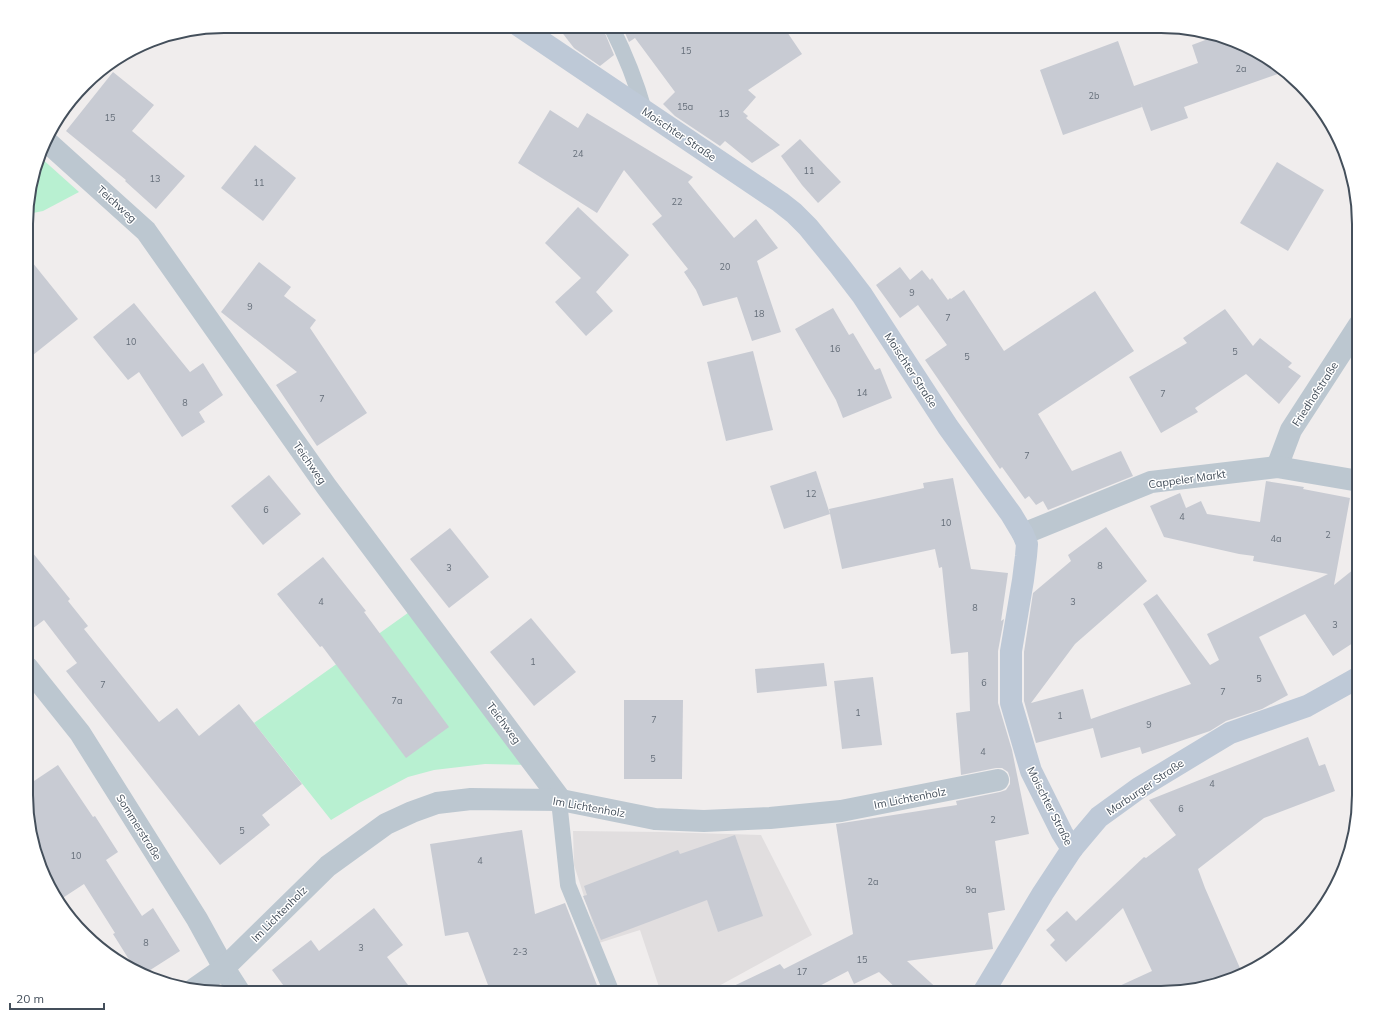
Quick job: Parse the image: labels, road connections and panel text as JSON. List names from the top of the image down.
{
  "streets": {
    "street": [
      "Moischter Straße",
      "Teichweg",
      "Friedhofstraße",
      "Cappeler Markt",
      "Marburger Straße",
      "Im Lichtenholz",
      "Sommerstraße"
    ]
  },
  "crossings": [
    ["Moischter Straße", "Cappeler Markt"],
    ["Moischter Straße", "Marburger Straße"],
    ["Teichweg", "Im Lichtenholz"],
    ["Friedhofstraße", "Cappeler Markt"],
    ["Im Lichtenholz", "Sommerstraße"]
  ],
  "house_numbers": [
    "15",
    "2a",
    "2b",
    "15a",
    "13",
    "15",
    "24",
    "11",
    "13",
    "11",
    "22",
    "20",
    "9",
    "9",
    "18",
    "7",
    "10",
    "16",
    "5",
    "5",
    "14",
    "7",
    "7",
    "8",
    "7",
    "12",
    "6",
    "4",
    "10",
    "2",
    "4a",
    "8",
    "3",
    "4",
    "3",
    "8",
    "3",
    "1",
    "5",
    "6",
    "7",
    "7",
    "7a",
    "1",
    "1",
    "7",
    "9",
    "4",
    "5",
    "4",
    "6",
    "2",
    "5",
    "10",
    "4",
    "2a",
    "9a",
    "8",
    "3",
    "2-3",
    "15",
    "17"
  ],
  "scale_bar": "20 m"
}
